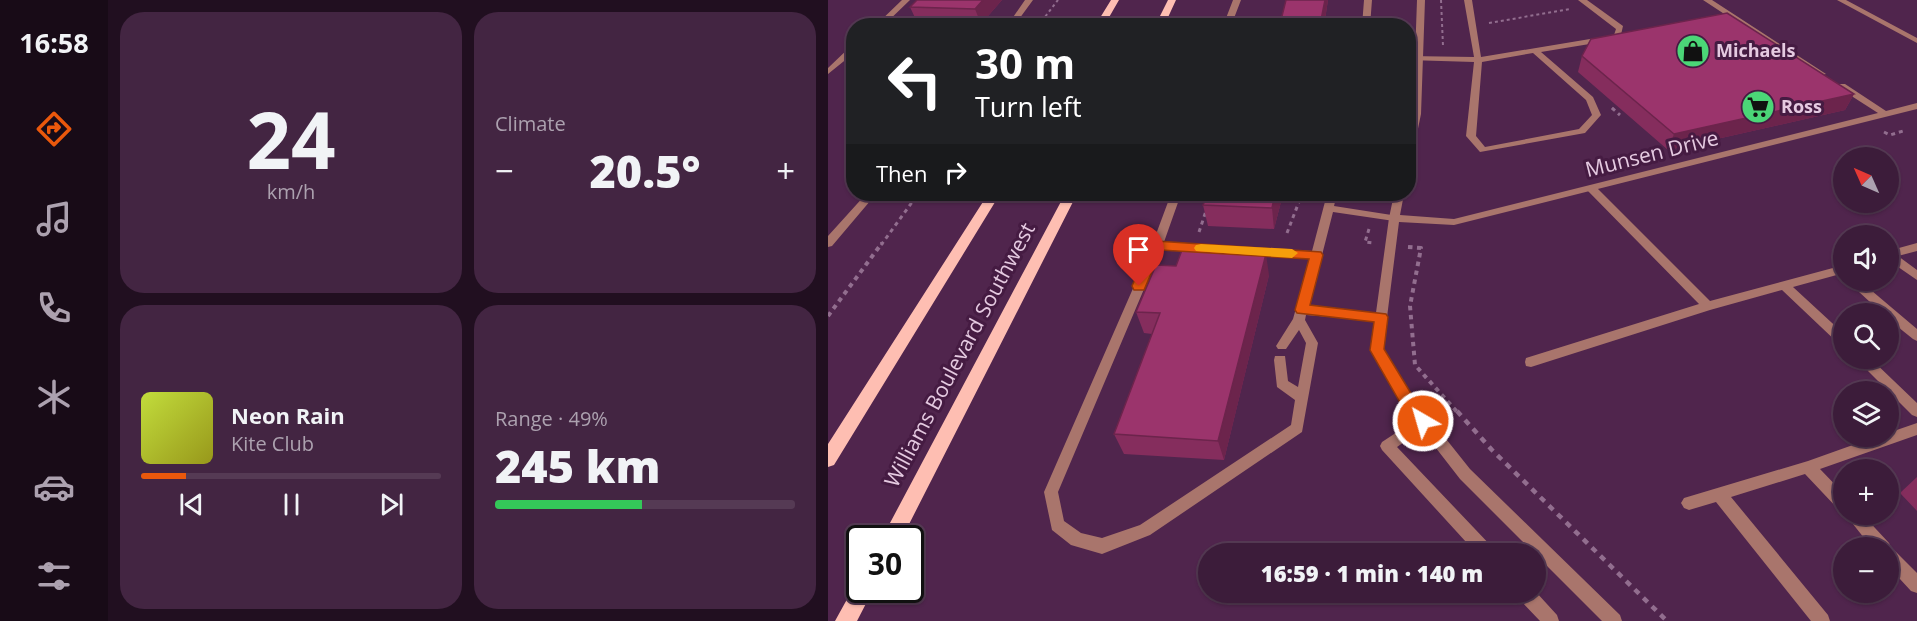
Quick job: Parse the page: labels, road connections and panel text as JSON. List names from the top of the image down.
{
  "streets": {
    "main road": ["Williams Boulevard Southwest"],
    "street": ["Munsen Drive"]
  },
  "places": {
    "shop": ["Michaels"],
    "supermarket": ["Ross"]
  },
  "north": "top left",
  "page": {
    "tabs": "16:58",
    "tile": [
      ["24", "km/h"],
      "Climate",
      ["Range · 49%", "245 km"]
    ],
    "turn": ["30 m", "Turn left"],
    "then": "Then",
    "heat": ["−", "20.5°", "+"],
    "map_buttons": ["+", "−"],
    "song": ["Neon Rain", "Kite Club"],
    "limit": "30",
    "trip": "16:59 · 1 min · 140 m"
  }
}
